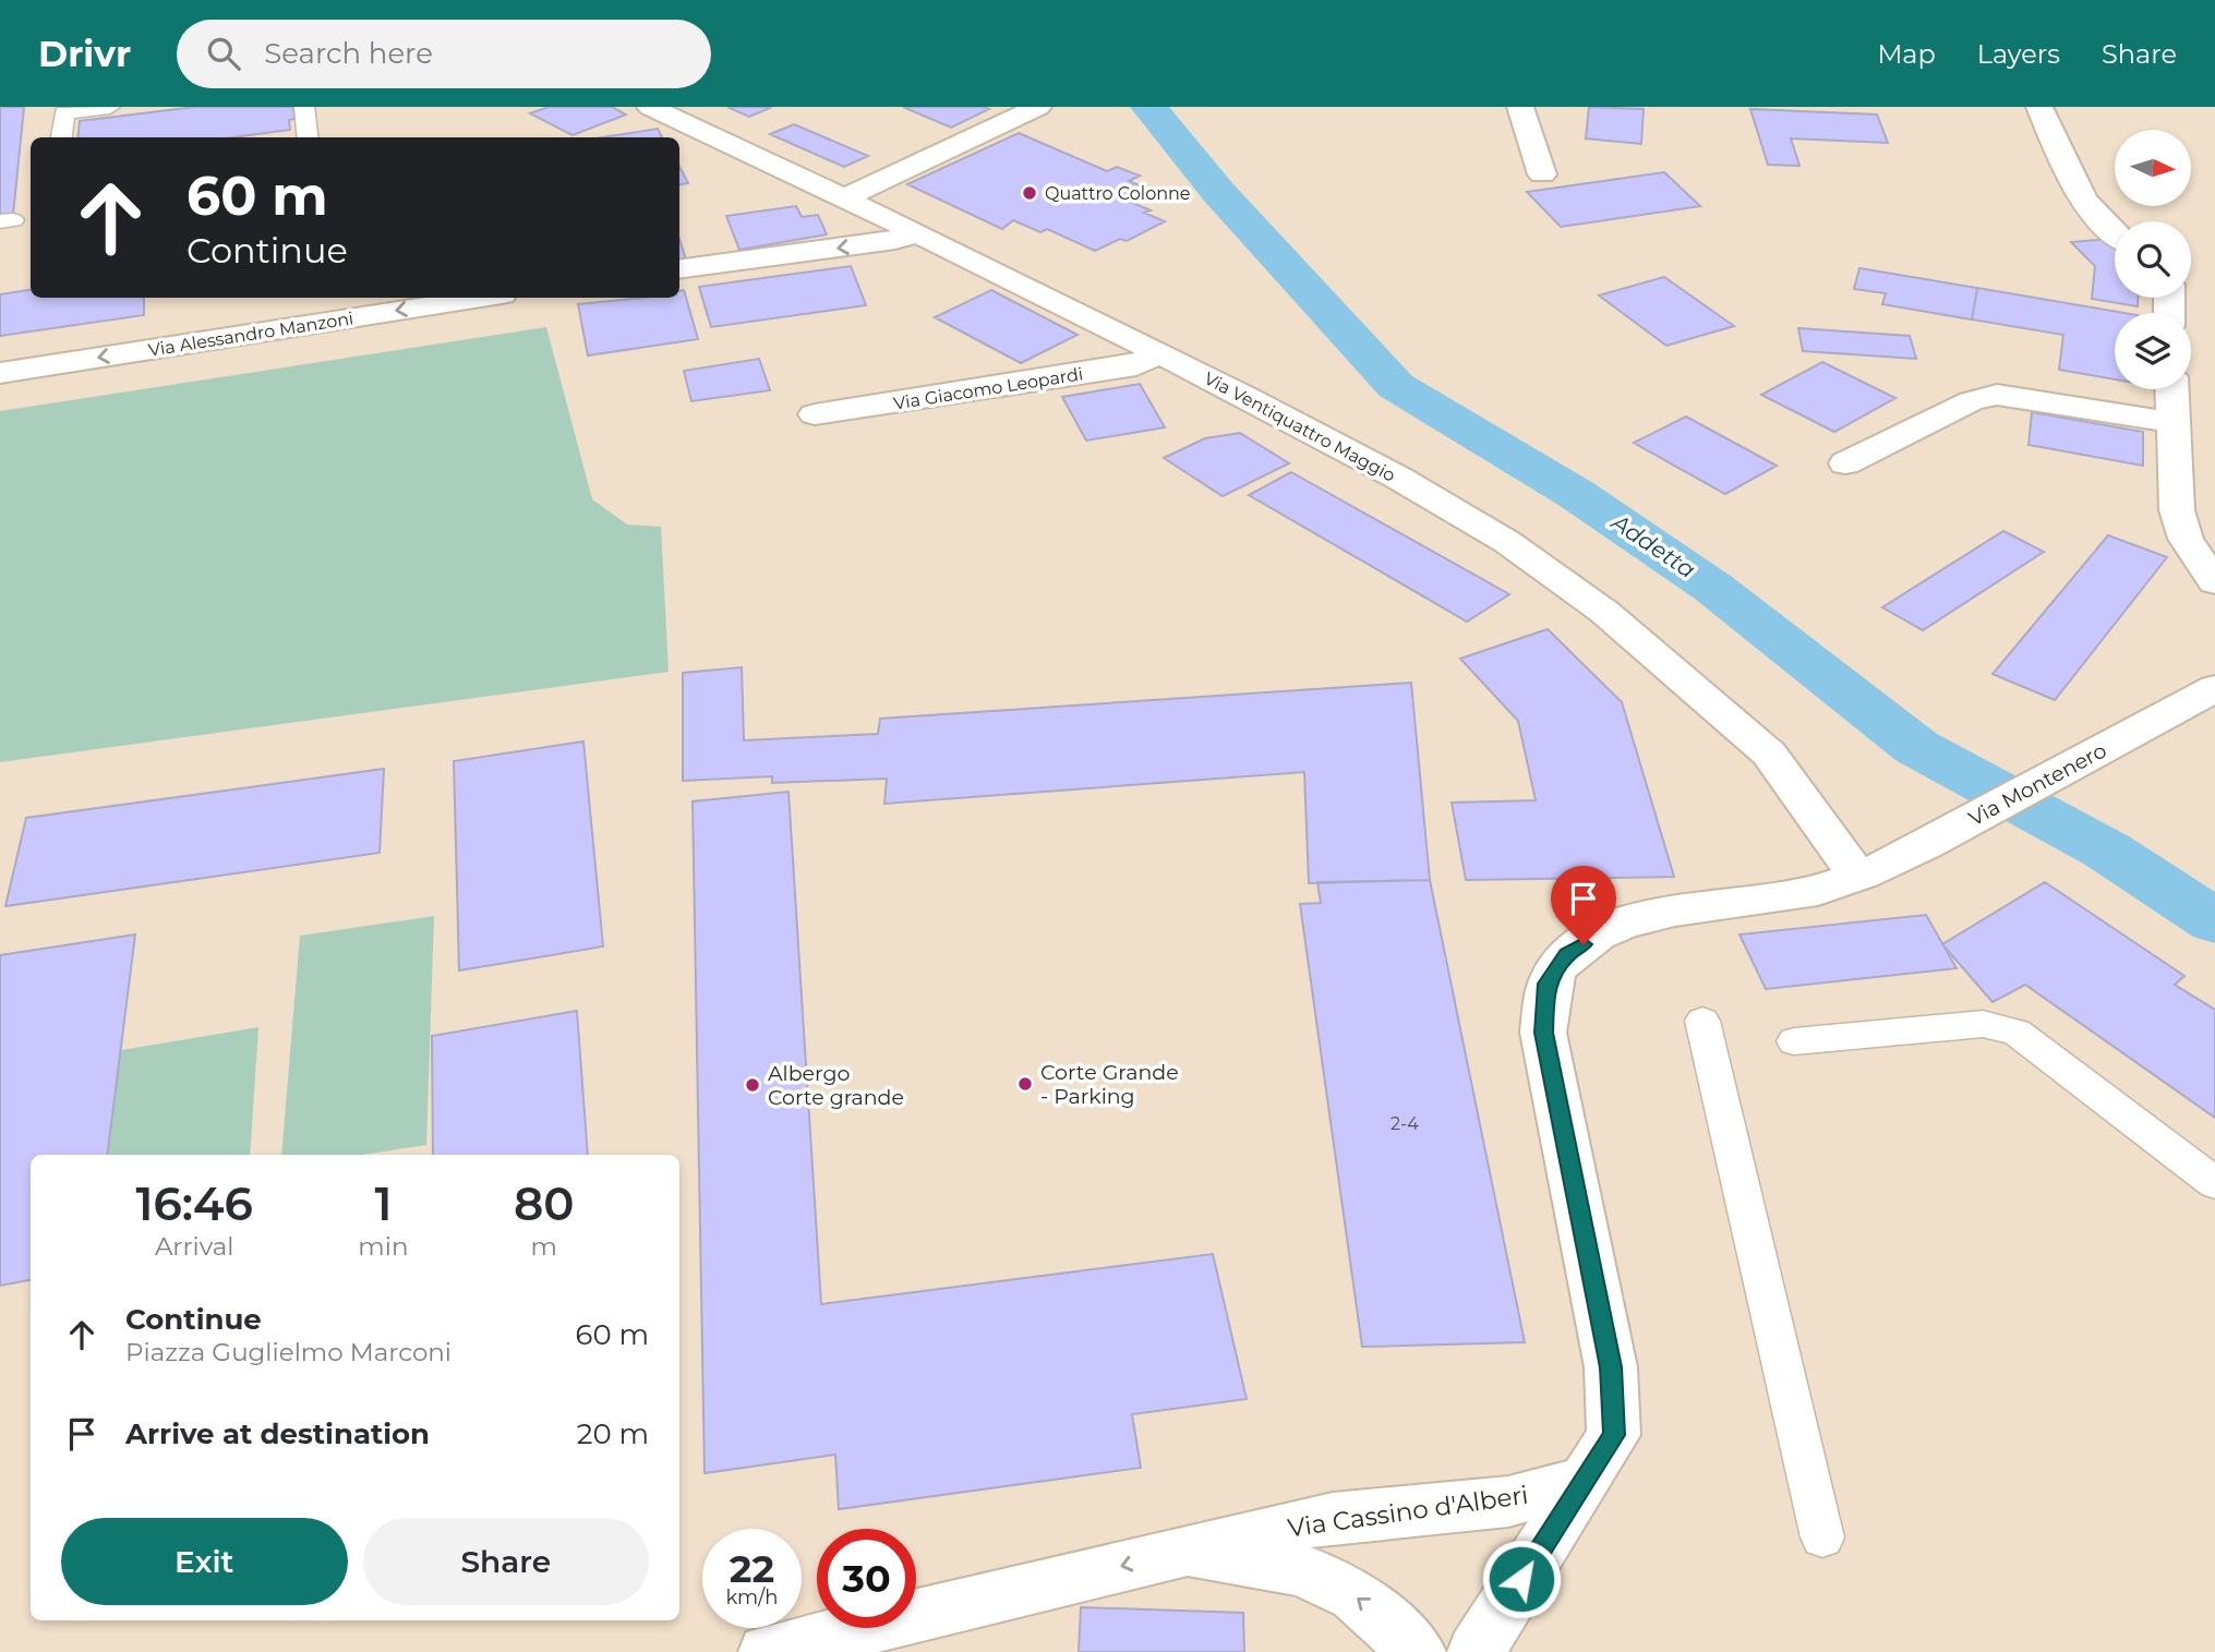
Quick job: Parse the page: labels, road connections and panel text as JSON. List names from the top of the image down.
{
  "streets": {
    "street": [
      "Via Alessandro Manzoni",
      "Via Giacomo Leopardi",
      "Via Ventiquattro Maggio",
      "Via Montenero",
      "Via Cassino d'Alberi"
    ]
  },
  "crossings": [
    ["Via Giacomo Leopardi", "Via Ventiquattro Maggio"],
    ["Via Ventiquattro Maggio", "Via Montenero"],
    ["Via Montenero", "Via Cassino d'Alberi"]
  ],
  "one_way": ["Via Alessandro Manzoni"],
  "water": ["Addetta"],
  "places": ["Quattro Colonne", "Corte Grande - Parking", "Albergo Corte grande"],
  "house_numbers": ["2-4"],
  "north": "right",
  "page": {
    "header": "Drivr",
    "search": "Search here",
    "nav": ["Map", "Layers", "Share"],
    "turn": ["60 m", "Continue"],
    "eta": [
      "16:46",
      "Arrival",
      "1",
      "min",
      "80",
      "m"
    ],
    "list": [
      {
        "name": "Continue",
        "note": "Piazza Guglielmo Marconi",
        "value": "60 m"
      },
      {
        "name": "Arrive at destination",
        "value": "20 m"
      }
    ],
    "buttons": ["Exit", "Share"],
    "speed": "22 km/h",
    "limit": "30"
  }
}
